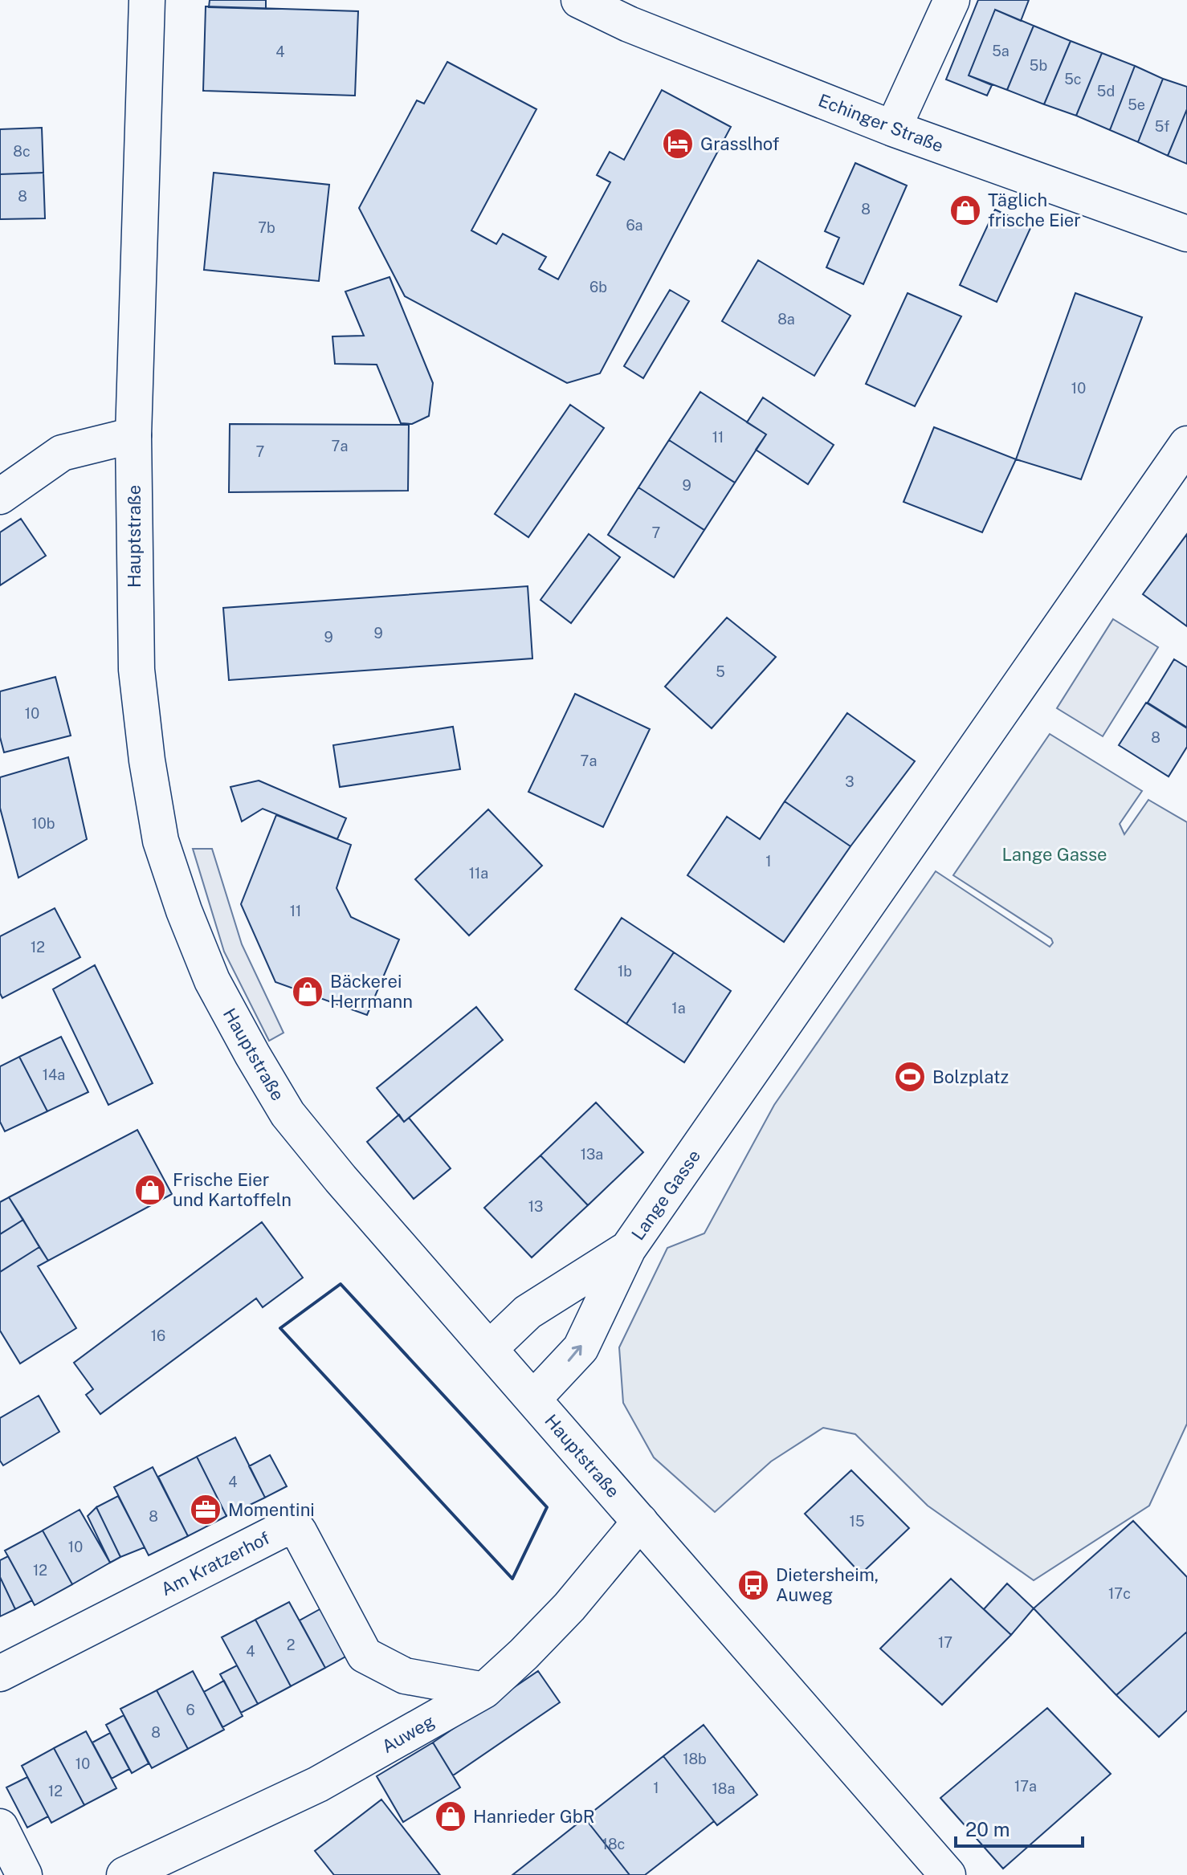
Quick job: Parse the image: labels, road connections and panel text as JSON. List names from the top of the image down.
{
  "streets": {
    "street": [
      "Echinger Straße",
      "Hauptstraße",
      "Lange Gasse",
      "Am Kratzerhof",
      "Auweg"
    ]
  },
  "crossings": [
    ["Hauptstraße", "Lange Gasse"],
    ["Hauptstraße", "Auweg"],
    ["Am Kratzerhof", "Auweg"]
  ],
  "parks": ["Lange Gasse"],
  "places": {
    "hotel": ["Grasslhof"],
    "shop": [
      "Täglich frische Eier",
      "Bäckerei Herrmann",
      "Frische Eier und Kartoffeln",
      "Hanrieder GbR"
    ],
    "sports": ["Bolzplatz"],
    "office": ["Momentini"],
    "bus stop": ["Dietersheim, Auweg"]
  },
  "house_numbers": [
    "5a",
    "4",
    "5b",
    "5c",
    "5d",
    "5e",
    "5f",
    "8c",
    "8",
    "8",
    "6a",
    "7b",
    "6b",
    "8a",
    "10",
    "11",
    "7a",
    "7",
    "9",
    "7",
    "9",
    "9",
    "5",
    "10",
    "8",
    "7a",
    "3",
    "10b",
    "1",
    "11a",
    "11",
    "12",
    "1b",
    "1a",
    "14a",
    "13a",
    "13",
    "16",
    "4",
    "8",
    "15",
    "10",
    "12",
    "17c",
    "17",
    "2",
    "4",
    "6",
    "8",
    "18b",
    "10",
    "17a",
    "1",
    "18a",
    "12",
    "18c"
  ],
  "scale_bar": "20 m"
}
